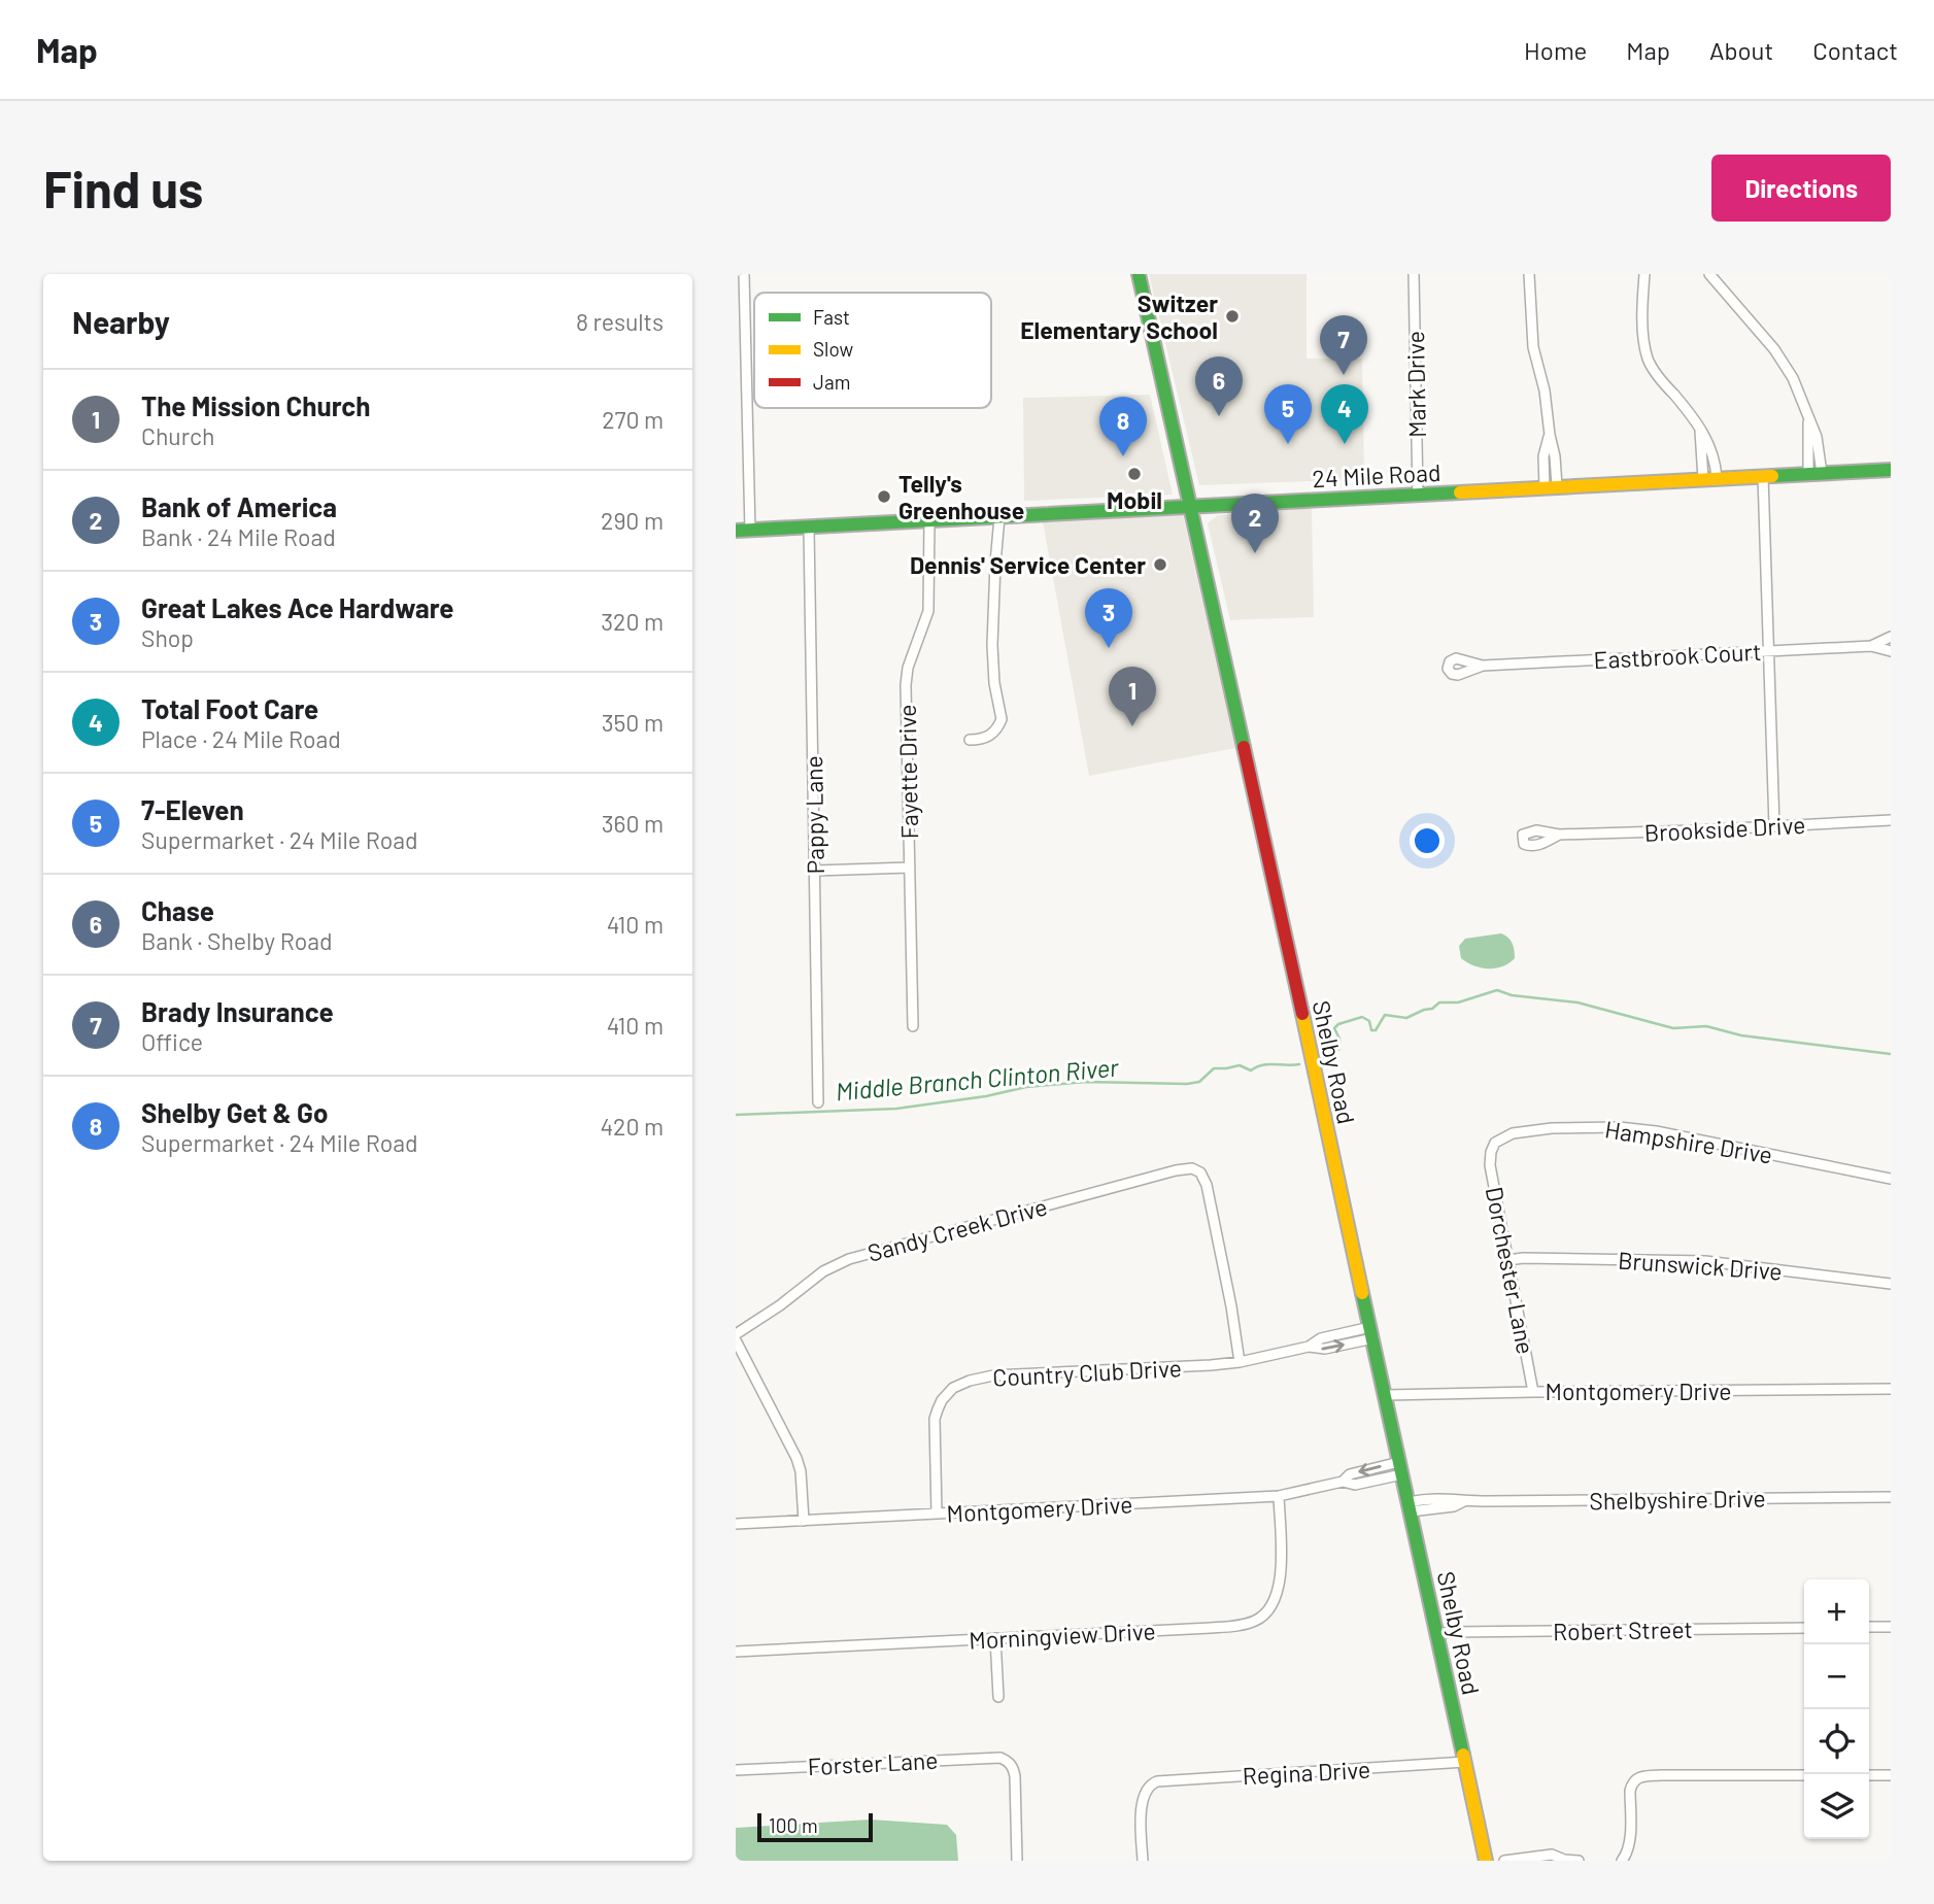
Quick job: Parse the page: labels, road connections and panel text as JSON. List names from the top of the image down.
{
  "streets": {
    "street": [
      "Mark Drive",
      "24 Mile Road",
      "Eastbrook Court",
      "Fayette Drive",
      "Pappy Lane",
      "Brookside Drive",
      "Shelby Road",
      "Hampshire Drive",
      "Sandy Creek Drive",
      "Brunswick Drive",
      "Dorchester Lane",
      "Country Club Drive",
      "Montgomery Drive",
      "Shelbyshire Drive",
      "Robert Street",
      "Morningview Drive",
      "Forster Lane",
      "Regina Drive"
    ]
  },
  "crossings": [
    ["Mark Drive", "24 Mile Road"],
    ["24 Mile Road", "Fayette Drive"],
    ["24 Mile Road", "Pappy Lane"],
    ["24 Mile Road", "Shelby Road"],
    ["Shelby Road", "Country Club Drive"],
    ["Shelby Road", "Montgomery Drive"],
    ["Shelby Road", "Shelbyshire Drive"],
    ["Shelby Road", "Robert Street"],
    ["Shelby Road", "Regina Drive"],
    ["Hampshire Drive", "Dorchester Lane"],
    ["Sandy Creek Drive", "Country Club Drive"],
    ["Brunswick Drive", "Dorchester Lane"],
    ["Dorchester Lane", "Montgomery Drive"],
    ["Country Club Drive", "Montgomery Drive"],
    ["Montgomery Drive", "Morningview Drive"]
  ],
  "water": ["Middle Branch Clinton River"],
  "places": [
    "Switzer Elementary School",
    "Mobil",
    "Telly's Greenhouse",
    "Dennis' Service Center"
  ],
  "legend": ["Fast", "Slow", "Jam"],
  "scale_bar": "100 m",
  "page": {
    "header": "Map",
    "nav": [
      "Home",
      "Map",
      "About",
      "Contact"
    ],
    "buttons": "Directions",
    "title": "Find us",
    "heading": ["Nearby", "8 results"],
    "pins": [
      "7",
      "6",
      "4",
      "5",
      "8",
      "2",
      "3",
      "1"
    ],
    "list": [
      {
        "mark": "1",
        "name": "The Mission Church",
        "note": "Church",
        "value": "270 m"
      },
      {
        "mark": "2",
        "name": "Bank of America",
        "note": "Bank · 24 Mile Road",
        "value": "290 m"
      },
      {
        "mark": "3",
        "name": "Great Lakes Ace Hardware",
        "note": "Shop",
        "value": "320 m"
      },
      {
        "mark": "4",
        "name": "Total Foot Care",
        "note": "Place · 24 Mile Road",
        "value": "350 m"
      },
      {
        "mark": "5",
        "name": "7-Eleven",
        "note": "Supermarket · 24 Mile Road",
        "value": "360 m"
      },
      {
        "mark": "6",
        "name": "Chase",
        "note": "Bank · Shelby Road",
        "value": "410 m"
      },
      {
        "mark": "7",
        "name": "Brady Insurance",
        "note": "Office",
        "value": "410 m"
      },
      {
        "mark": "8",
        "name": "Shelby Get & Go",
        "note": "Supermarket · 24 Mile Road",
        "value": "420 m"
      }
    ],
    "map_buttons": ["+", "−"],
    "scale": "100 m"
  }
}
